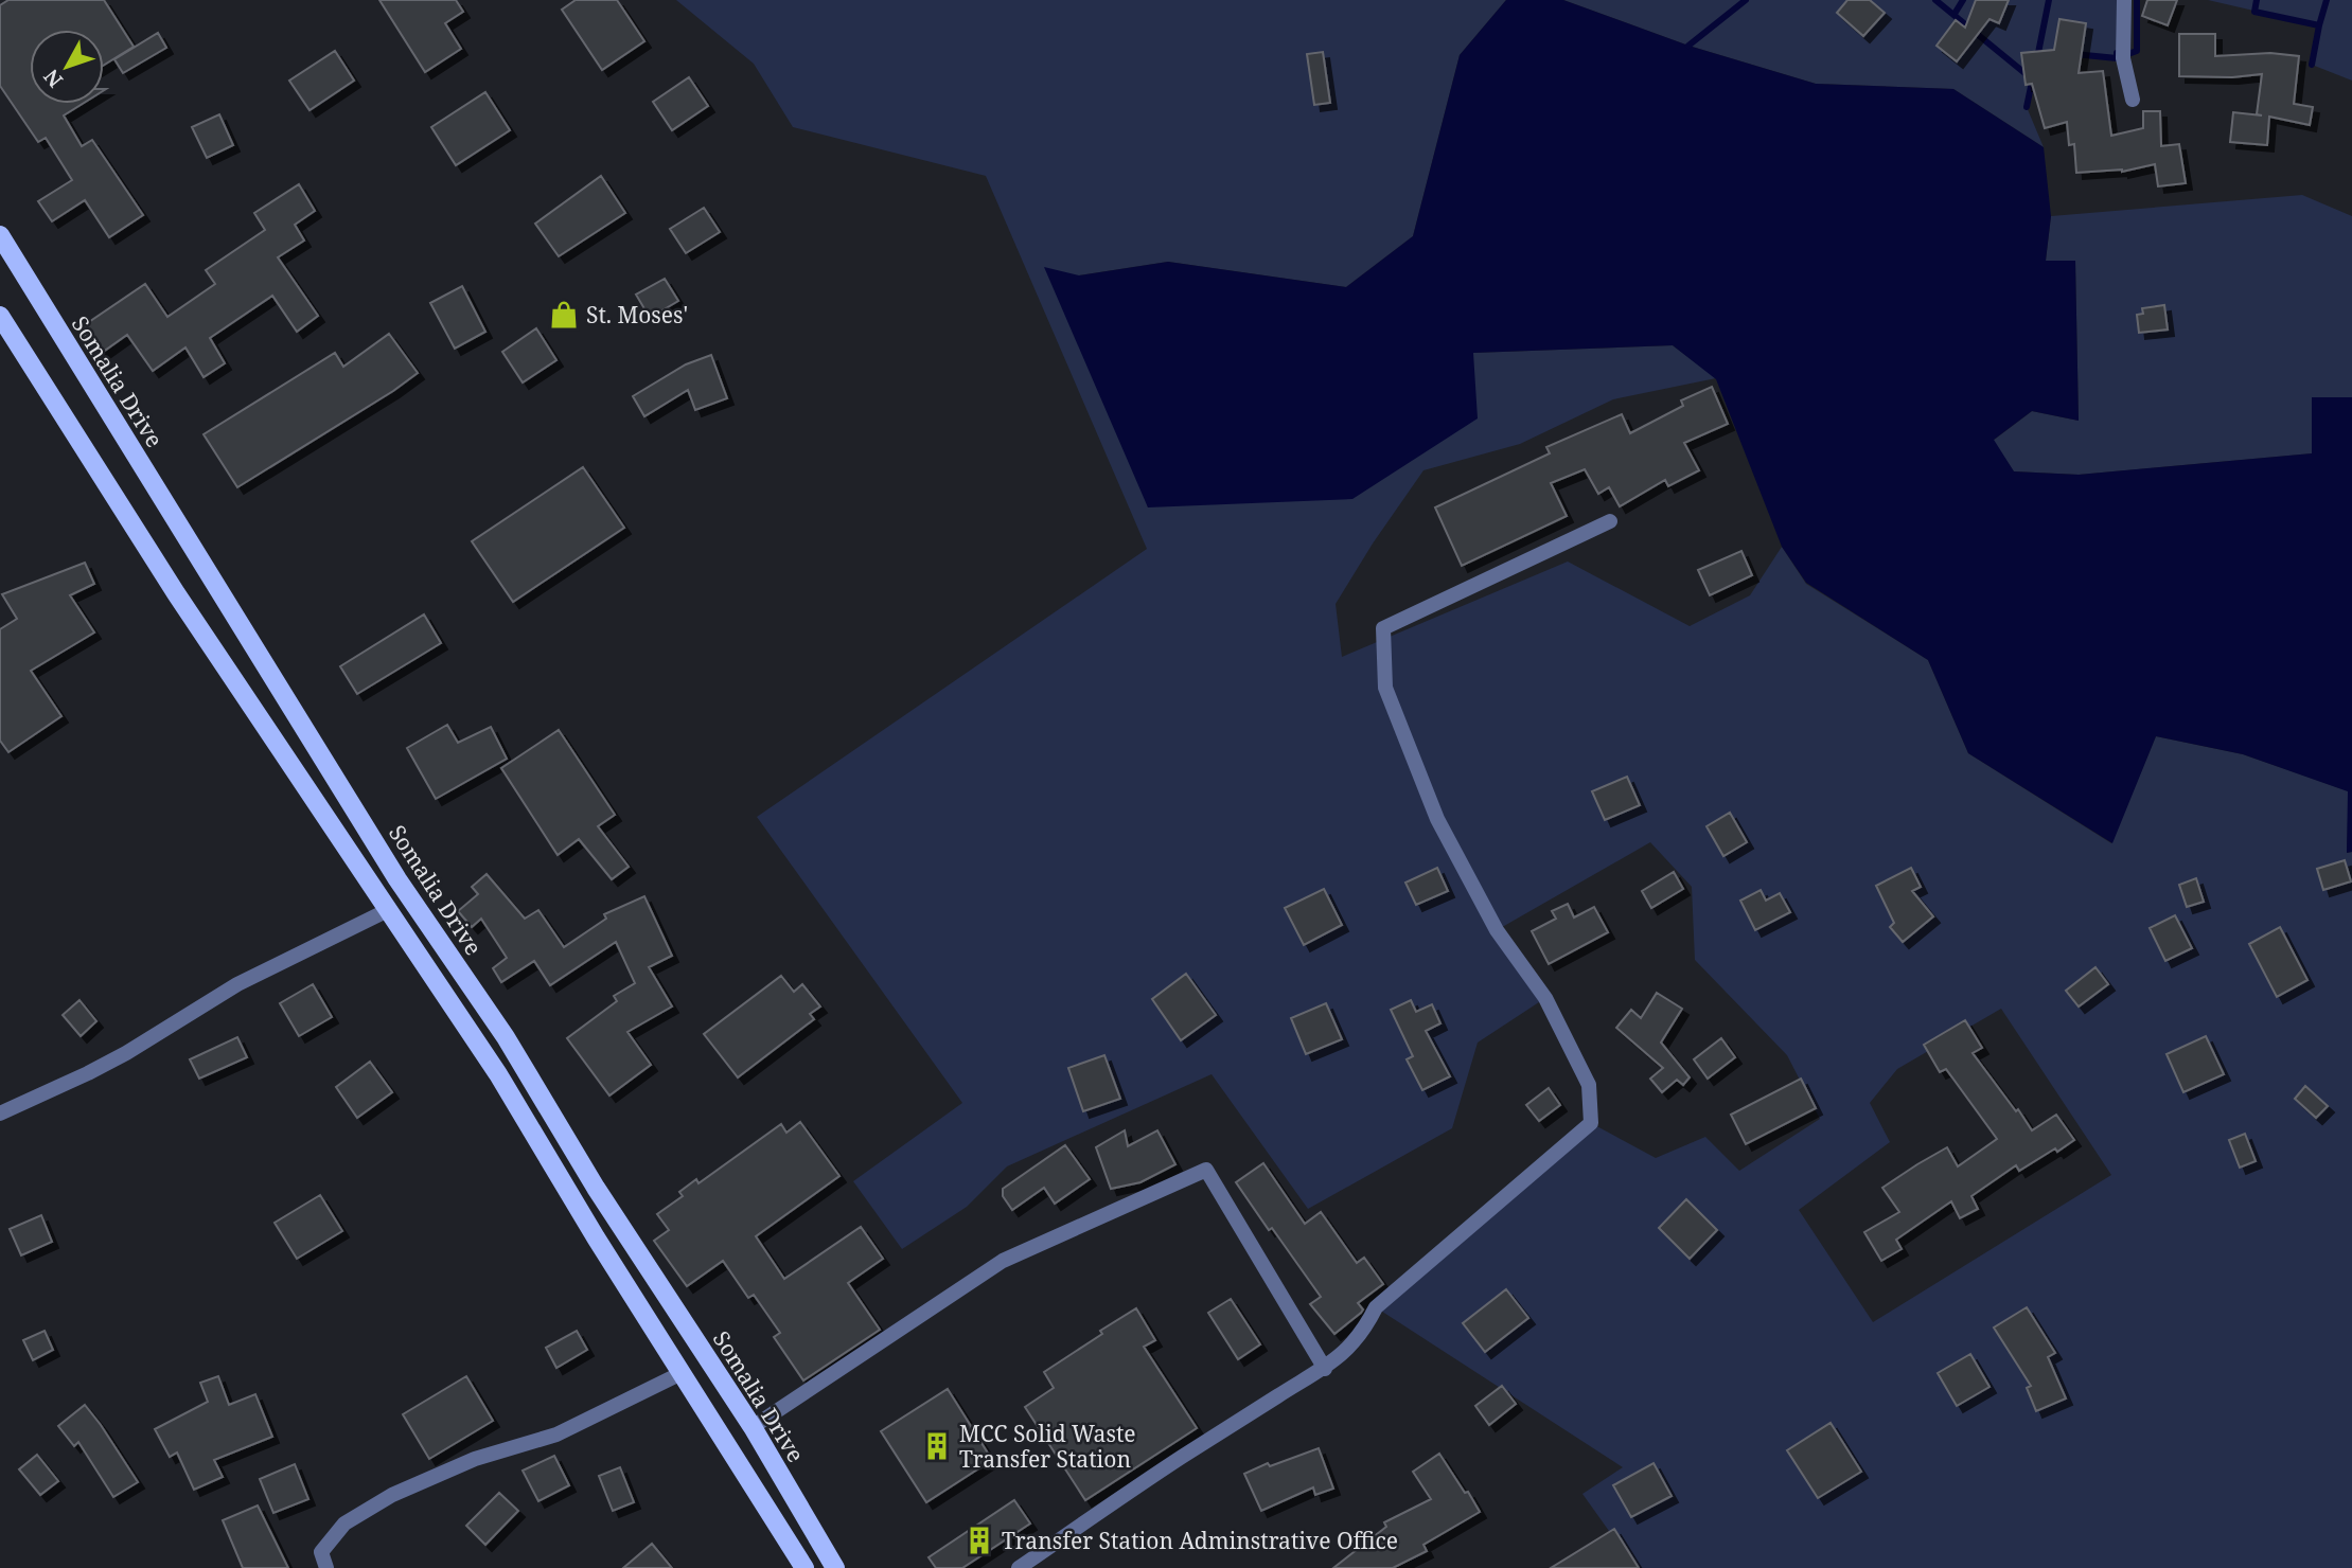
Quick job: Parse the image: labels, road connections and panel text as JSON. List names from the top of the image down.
{
  "streets": {
    "main road": ["Somalia Drive"]
  },
  "places": {
    "shop": ["St. Moses'"],
    "building": ["MCC Solid Waste Transfer Station", "Transfer Station Adminstrative Office"]
  },
  "north": "bottom left"
}
